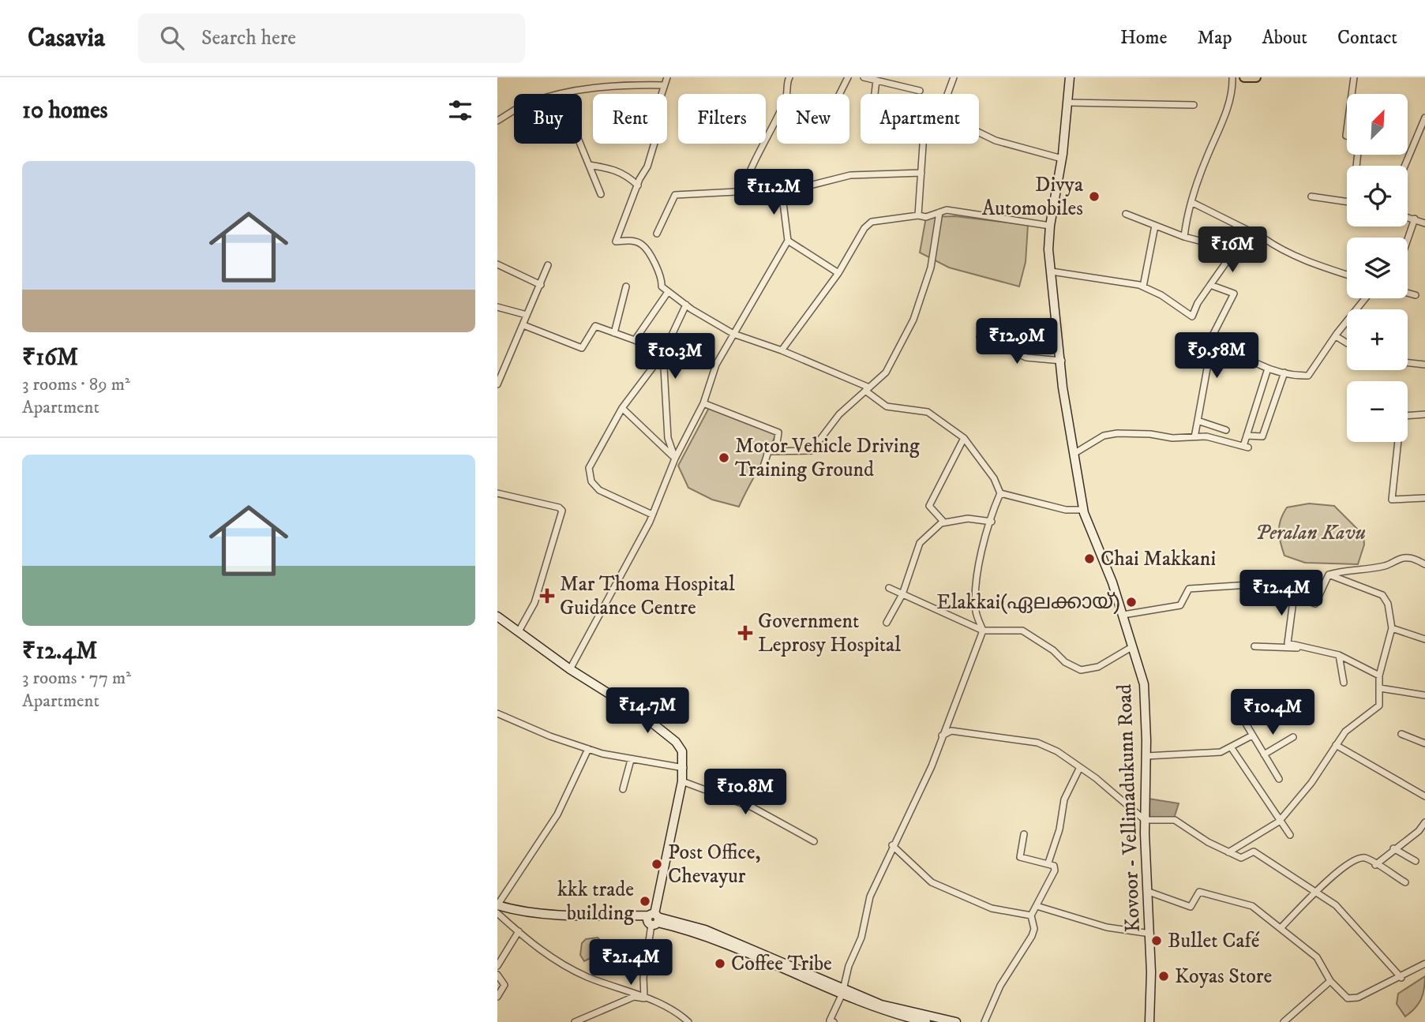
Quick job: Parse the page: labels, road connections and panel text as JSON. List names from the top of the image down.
{
  "streets": {
    "main road": ["Kovoor - Vellimadukunn Road"]
  },
  "parks": ["Peralan Kavu"],
  "places": {
    "other": [
      "Divya Automobiles",
      "Motor Vehicle Driving Training Ground",
      "Chai Makkani",
      "Elakkai(ഏലക്കായ്)",
      "Post Office, Chevayur",
      "kkk trade building",
      "Bullet Café",
      "Coffee Tribe",
      "Koyas Store"
    ],
    "health": ["Mar Thoma Hospital Guidance Centre", "Government Leprosy Hospital"]
  },
  "north": "top right",
  "page": {
    "header": "Casavia",
    "search": "Search here",
    "nav": [
      "Home",
      "Map",
      "About",
      "Contact"
    ],
    "heading": "10 homes",
    "map_buttons": ["+", "−"],
    "chip": [
      "Buy",
      "Rent",
      "Filters",
      "New",
      "Apartment"
    ],
    "list": [
      {
        "name": "₹16M",
        "note": "3 rooms · 89 m² · Apartment"
      },
      {
        "name": "₹12.4M",
        "note": "3 rooms · 77 m² · Apartment"
      }
    ],
    "price": [
      "₹11.2M",
      "₹16M",
      "₹12.9M",
      "₹9.58M",
      "₹10.3M",
      "₹12.4M",
      "₹14.7M",
      "₹10.4M",
      "₹10.8M",
      "₹21.4M"
    ]
  }
}
